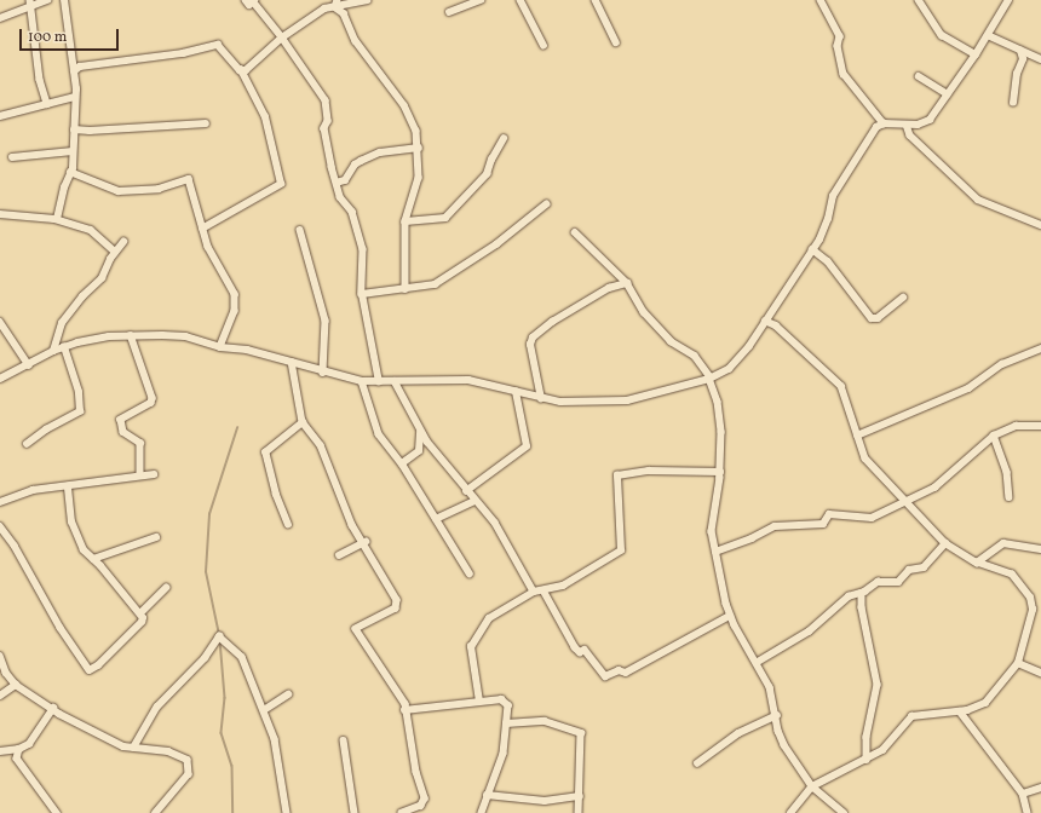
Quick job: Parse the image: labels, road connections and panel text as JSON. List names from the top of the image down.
{
  "scale_bar": "100 m"
}
